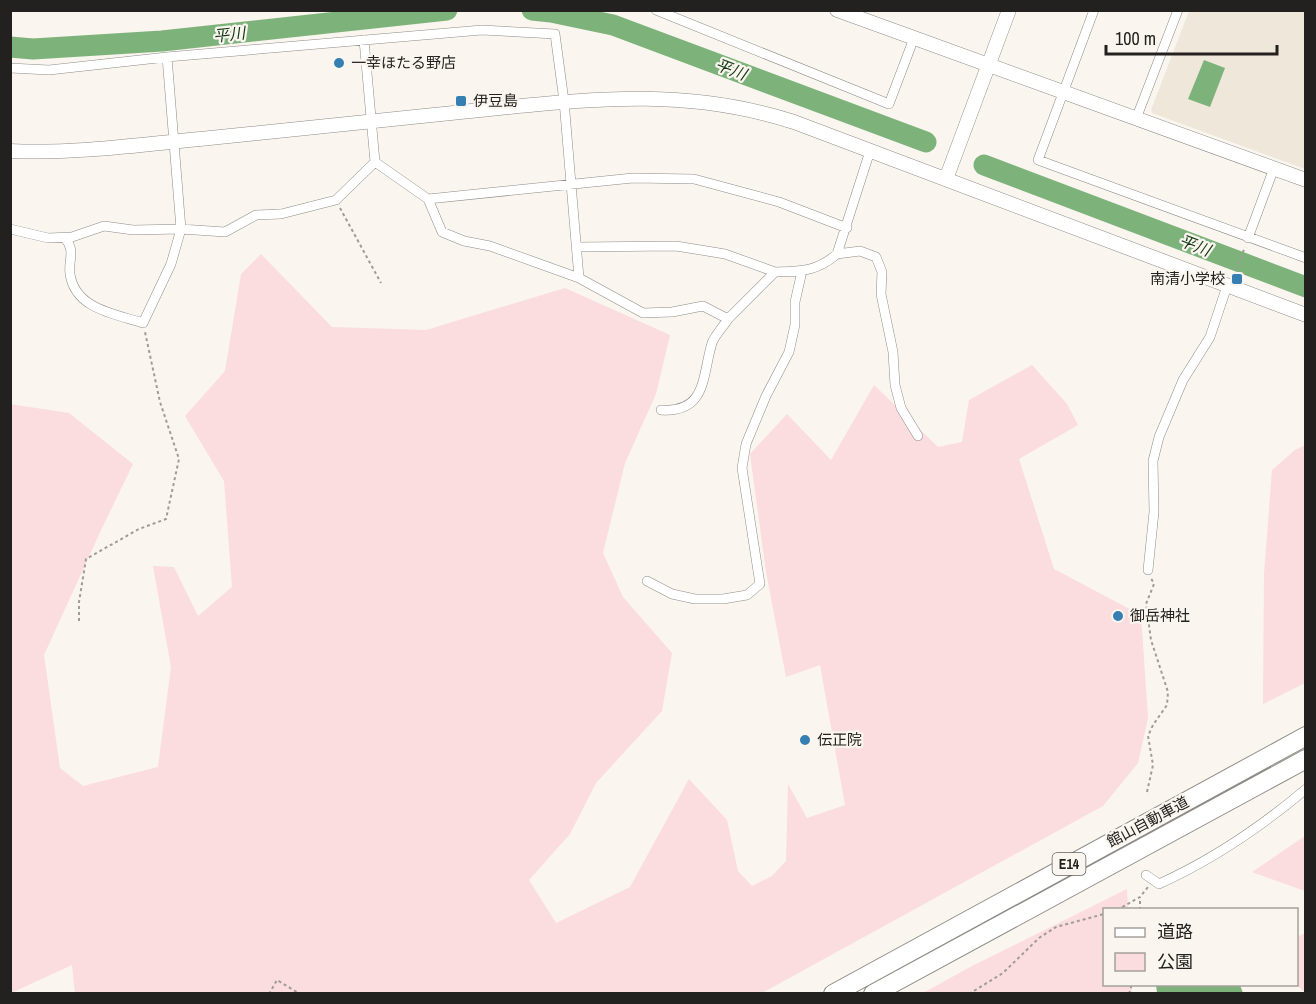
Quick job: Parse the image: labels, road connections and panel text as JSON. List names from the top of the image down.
{
  "streets": {
    "highway": ["館山自動車道", "E14"]
  },
  "water": ["平川"],
  "places": {
    "other": ["一幸ほたる野店", "御岳神社", "伝正院"],
    "transit": ["伊豆島", "南清小学校"]
  },
  "legend": ["道路", "公園"],
  "scale_bar": "100 m"
}
